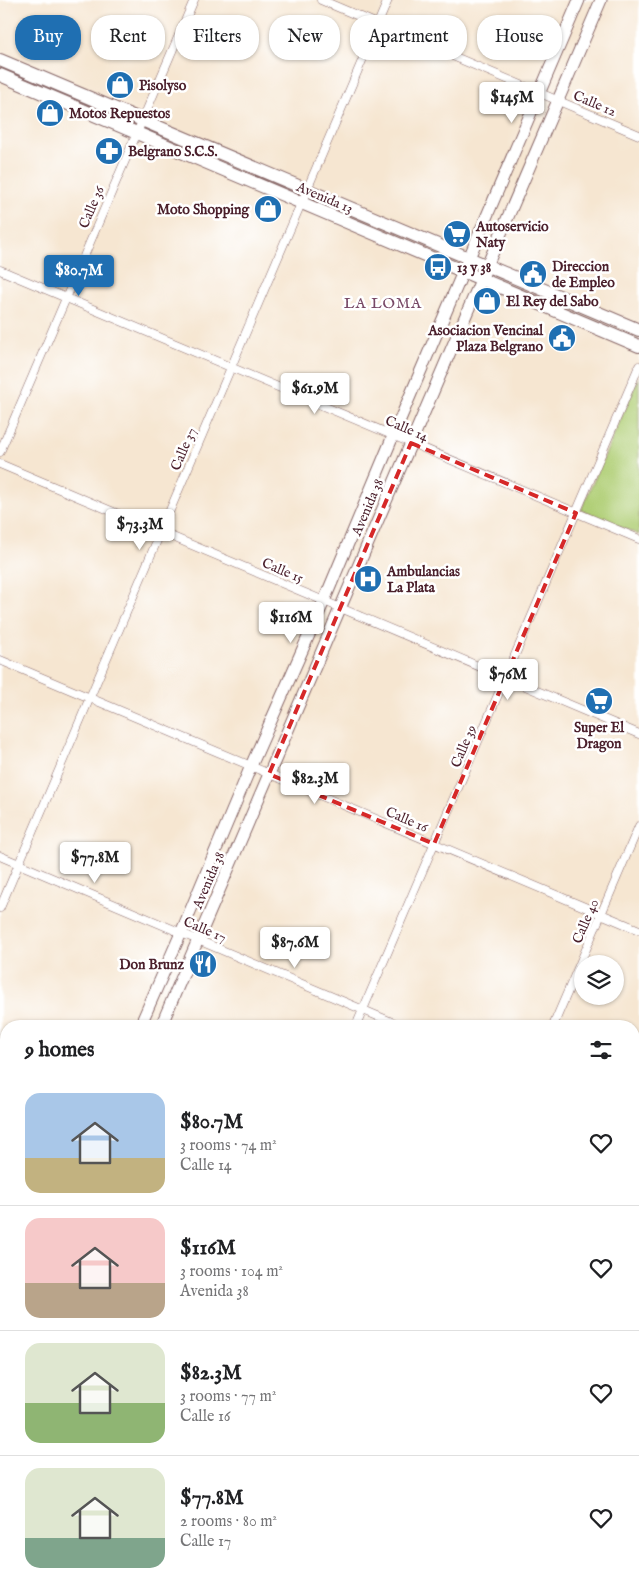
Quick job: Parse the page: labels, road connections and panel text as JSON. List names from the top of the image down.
{
  "streets": {
    "main road": ["Avenida 13", "Avenida 38"],
    "street": [
      "Calle 12",
      "Calle 36",
      "Calle 14",
      "Calle 37",
      "Calle 15",
      "Calle 39",
      "Calle 16",
      "Calle 40",
      "Calle 17"
    ]
  },
  "crossings": [
    ["Calle 12", "Avenida 38"],
    ["Avenida 13", "Calle 36"],
    ["Avenida 13", "Calle 37"],
    ["Avenida 13", "Avenida 38"],
    ["Calle 36", "Calle 14"],
    ["Calle 14", "Calle 37"],
    ["Calle 14", "Avenida 38"],
    ["Calle 14", "Calle 39"],
    ["Calle 37", "Calle 15"],
    ["Calle 37", "Calle 16"],
    ["Calle 37", "Calle 17"],
    ["Avenida 38", "Calle 15"],
    ["Avenida 38", "Calle 16"],
    ["Avenida 38", "Calle 17"],
    ["Calle 15", "Calle 39"],
    ["Calle 39", "Calle 16"],
    ["Calle 39", "Calle 17"],
    ["Calle 16", "Calle 40"]
  ],
  "districts": ["LA LOMA"],
  "places": {
    "shop": [
      "Pisolyso",
      "Motos Repuestos",
      "Moto Shopping",
      "El Rey del Sabo"
    ],
    "pharmacy": ["Belgrano S.C.S."],
    "supermarket": ["Autoservicio Naty", "Super El Dragon"],
    "bus stop": ["13 y 38"],
    "public building": ["Direccion de Empleo", "Asociacion Vencinal Plaza Belgrano"],
    "hospital": ["Ambulancias La Plata"],
    "restaurant": ["Don Brunz"]
  },
  "page": {
    "chip": [
      "Buy",
      "Rent",
      "Filters",
      "New",
      "Apartment",
      "House"
    ],
    "price": [
      "$145M",
      "$80.7M",
      "$61.9M",
      "$73.3M",
      "$116M",
      "$76M",
      "$82.3M",
      "$77.8M",
      "$87.6M"
    ],
    "heading": "9 homes",
    "list": [
      {
        "name": "$80.7M",
        "note": "3 rooms · 74 m² · Calle 14"
      },
      {
        "name": "$116M",
        "note": "3 rooms · 104 m² · Avenida 38"
      },
      {
        "name": "$82.3M",
        "note": "3 rooms · 77 m² · Calle 16"
      },
      {
        "name": "$77.8M",
        "note": "2 rooms · 80 m² · Calle 17"
      }
    ]
  }
}
